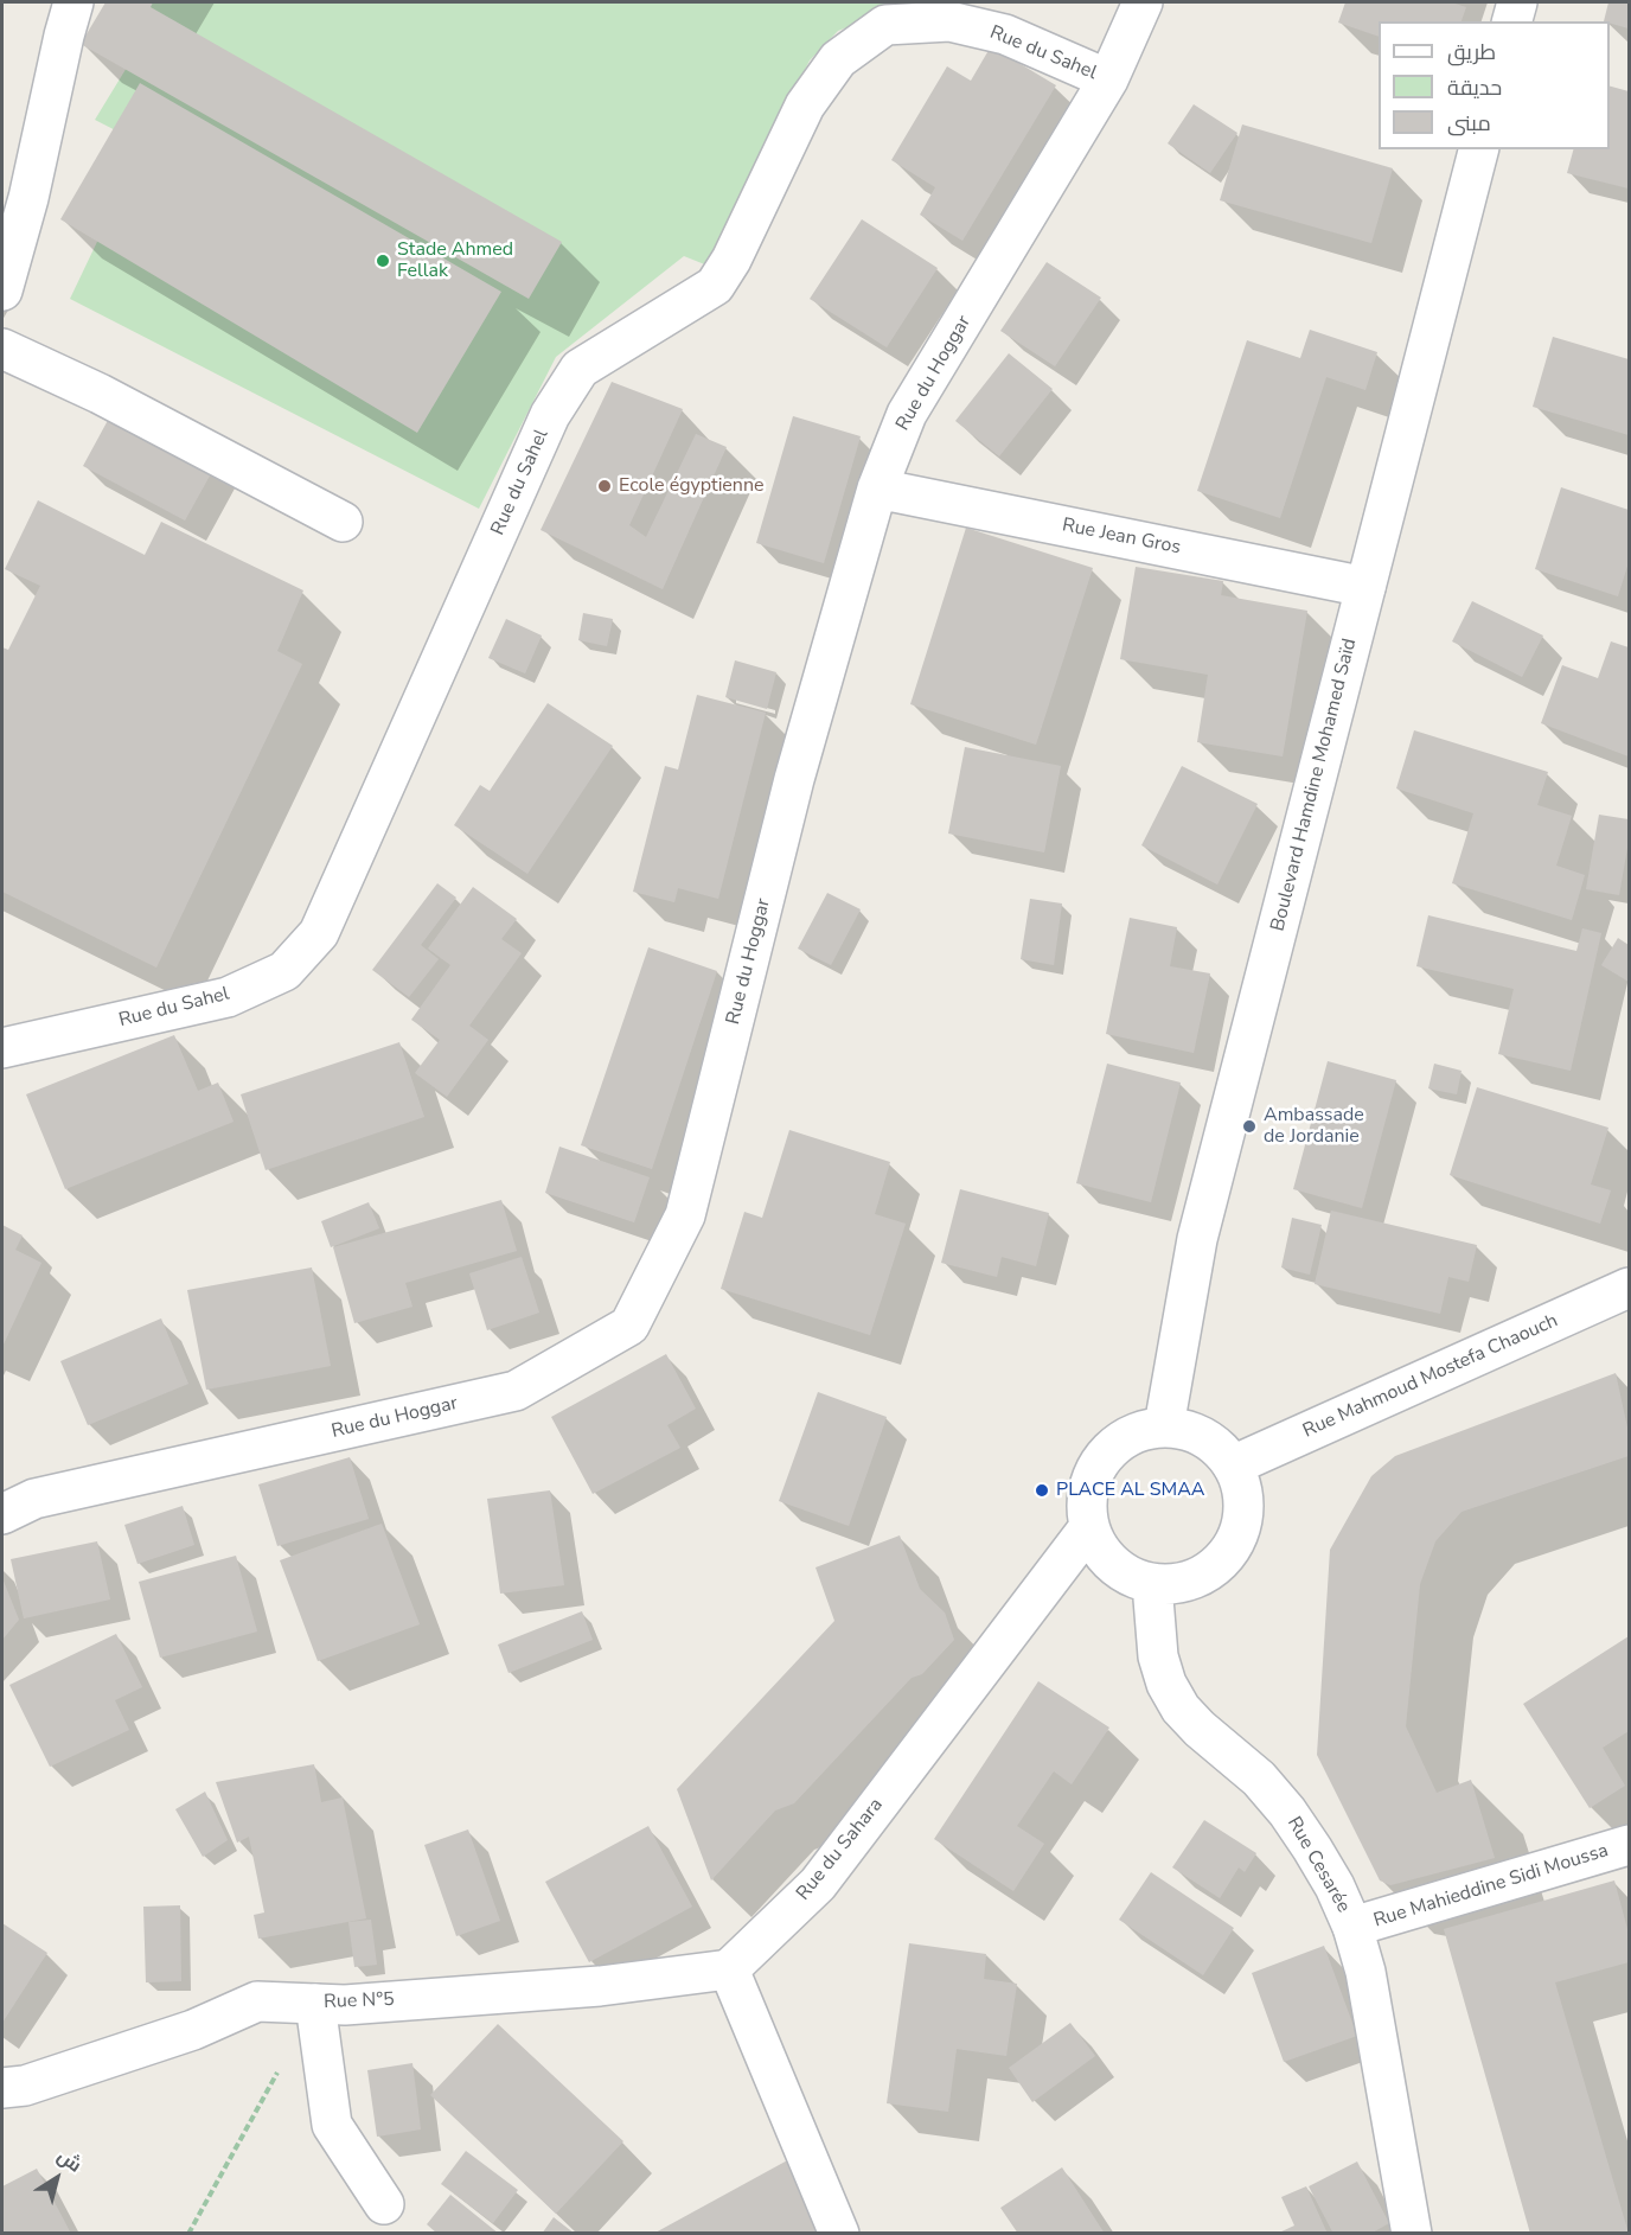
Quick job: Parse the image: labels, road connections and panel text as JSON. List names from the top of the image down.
{
  "streets": {
    "street": [
      "Rue du Sahel",
      "Rue du Hoggar",
      "Rue Jean Gros",
      "Boulevard Hamdine Mohamed Saïd",
      "Rue Mahmoud Mostefa Chaouch",
      "Rue du Sahara",
      "Rue Cesarée",
      "Rue Mahieddine Sidi Moussa",
      "Rue N°5"
    ]
  },
  "crossings": [
    ["Rue du Sahel", "Rue du Hoggar"],
    ["Rue du Hoggar", "Rue Jean Gros"],
    ["Rue Jean Gros", "Boulevard Hamdine Mohamed Saïd"],
    ["Boulevard Hamdine Mohamed Saïd", "Rue Mahmoud Mostefa Chaouch"],
    ["Boulevard Hamdine Mohamed Saïd", "Rue du Sahara"],
    ["Boulevard Hamdine Mohamed Saïd", "Rue Cesarée"],
    ["Rue Mahmoud Mostefa Chaouch", "Rue du Sahara"],
    ["Rue Mahmoud Mostefa Chaouch", "Rue Cesarée"],
    ["Rue du Sahara", "Rue Cesarée"],
    ["Rue du Sahara", "Rue N°5"],
    ["Rue Cesarée", "Rue Mahieddine Sidi Moussa"]
  ],
  "places": [
    "Stade Ahmed Fellak",
    "Ecole égyptienne",
    "Ambassade de Jordanie",
    "PLACE AL SMAA"
  ],
  "legend": ["طريق", "حديقة", "مبنى"],
  "north": "top right"
}
